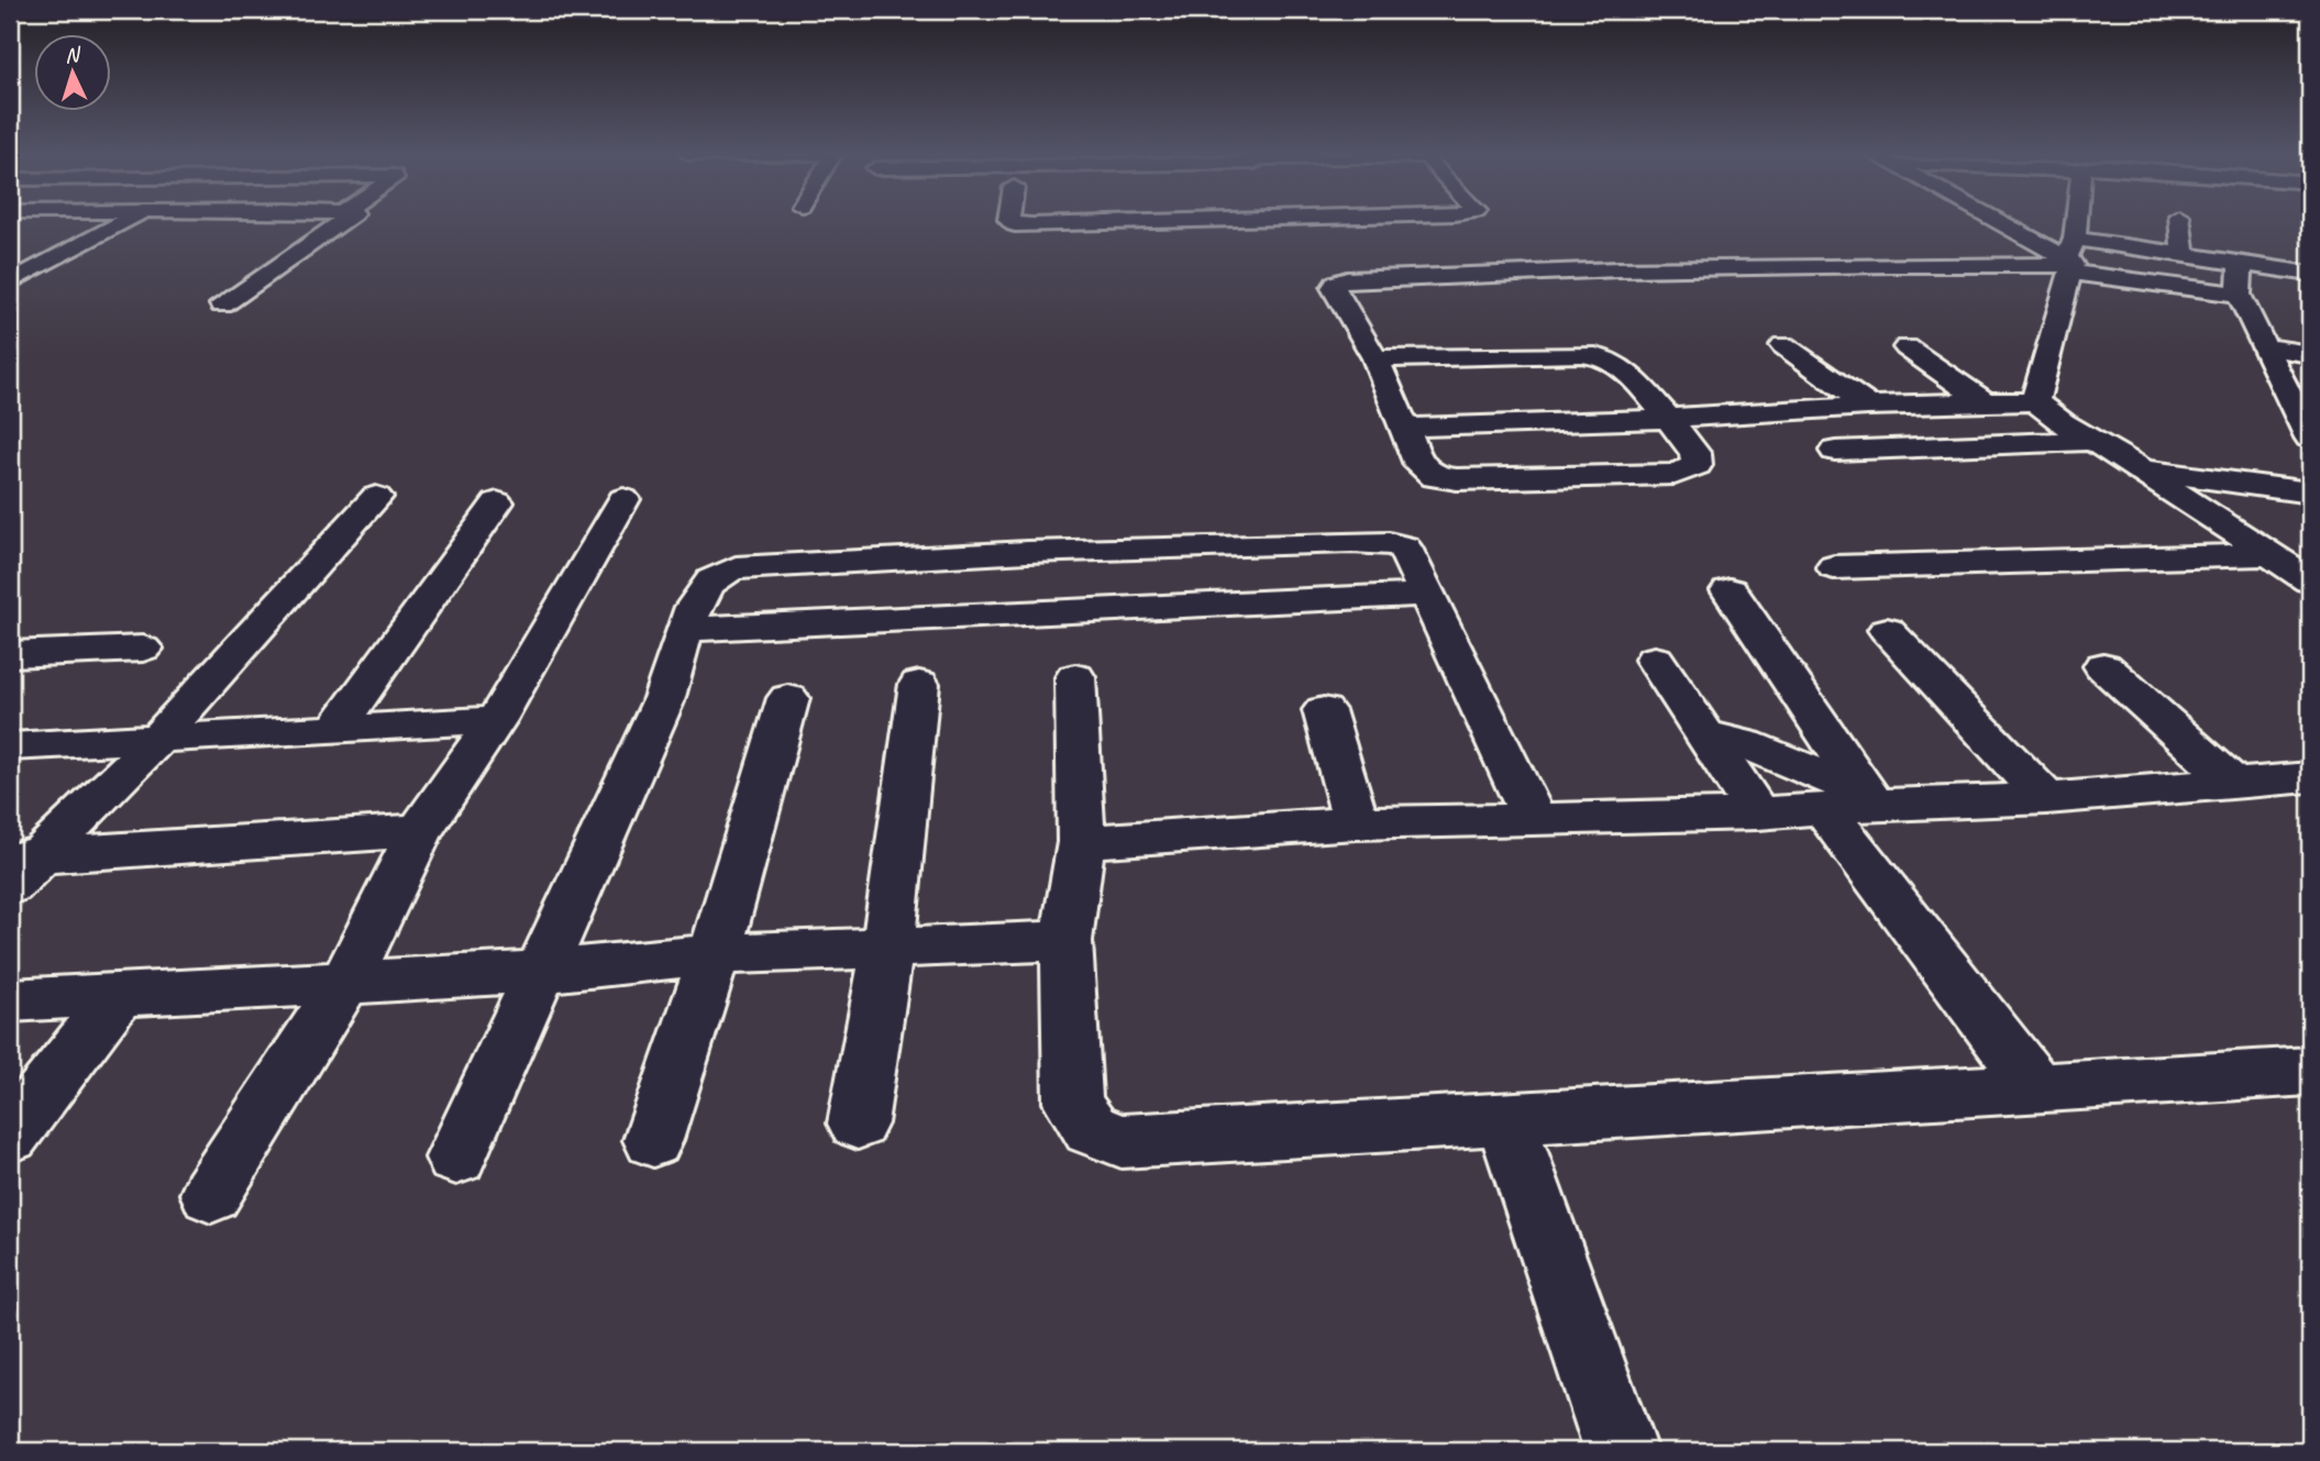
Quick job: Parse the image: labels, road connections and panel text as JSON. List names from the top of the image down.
{
  "north": "top"
}
